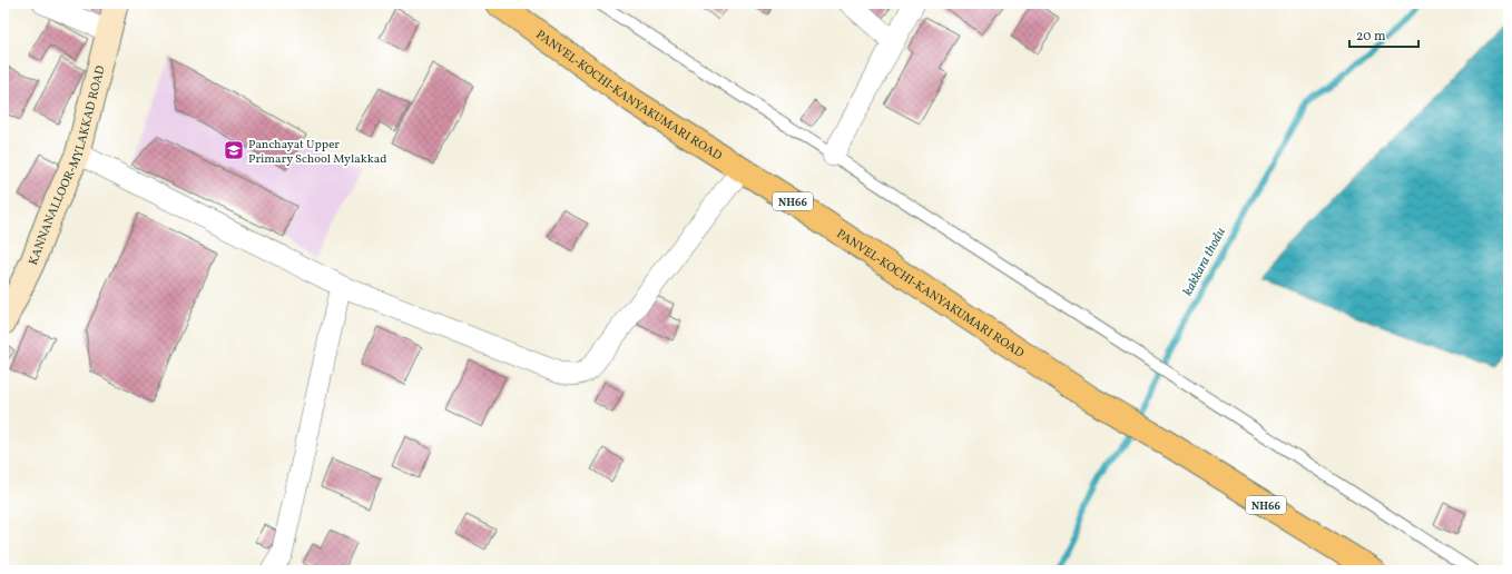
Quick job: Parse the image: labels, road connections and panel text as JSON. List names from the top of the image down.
{
  "streets": {
    "highway": ["PANVEL-KOCHI-KANYAKUMARI ROAD", "NH66"],
    "main road": ["KANNANALLOOR-MYLAKKAD ROAD"]
  },
  "water": ["kakkara thodu"],
  "places": {
    "school or university": ["Panchayat Upper Primary School Mylakkad"]
  },
  "scale_bar": "20 m"
}
